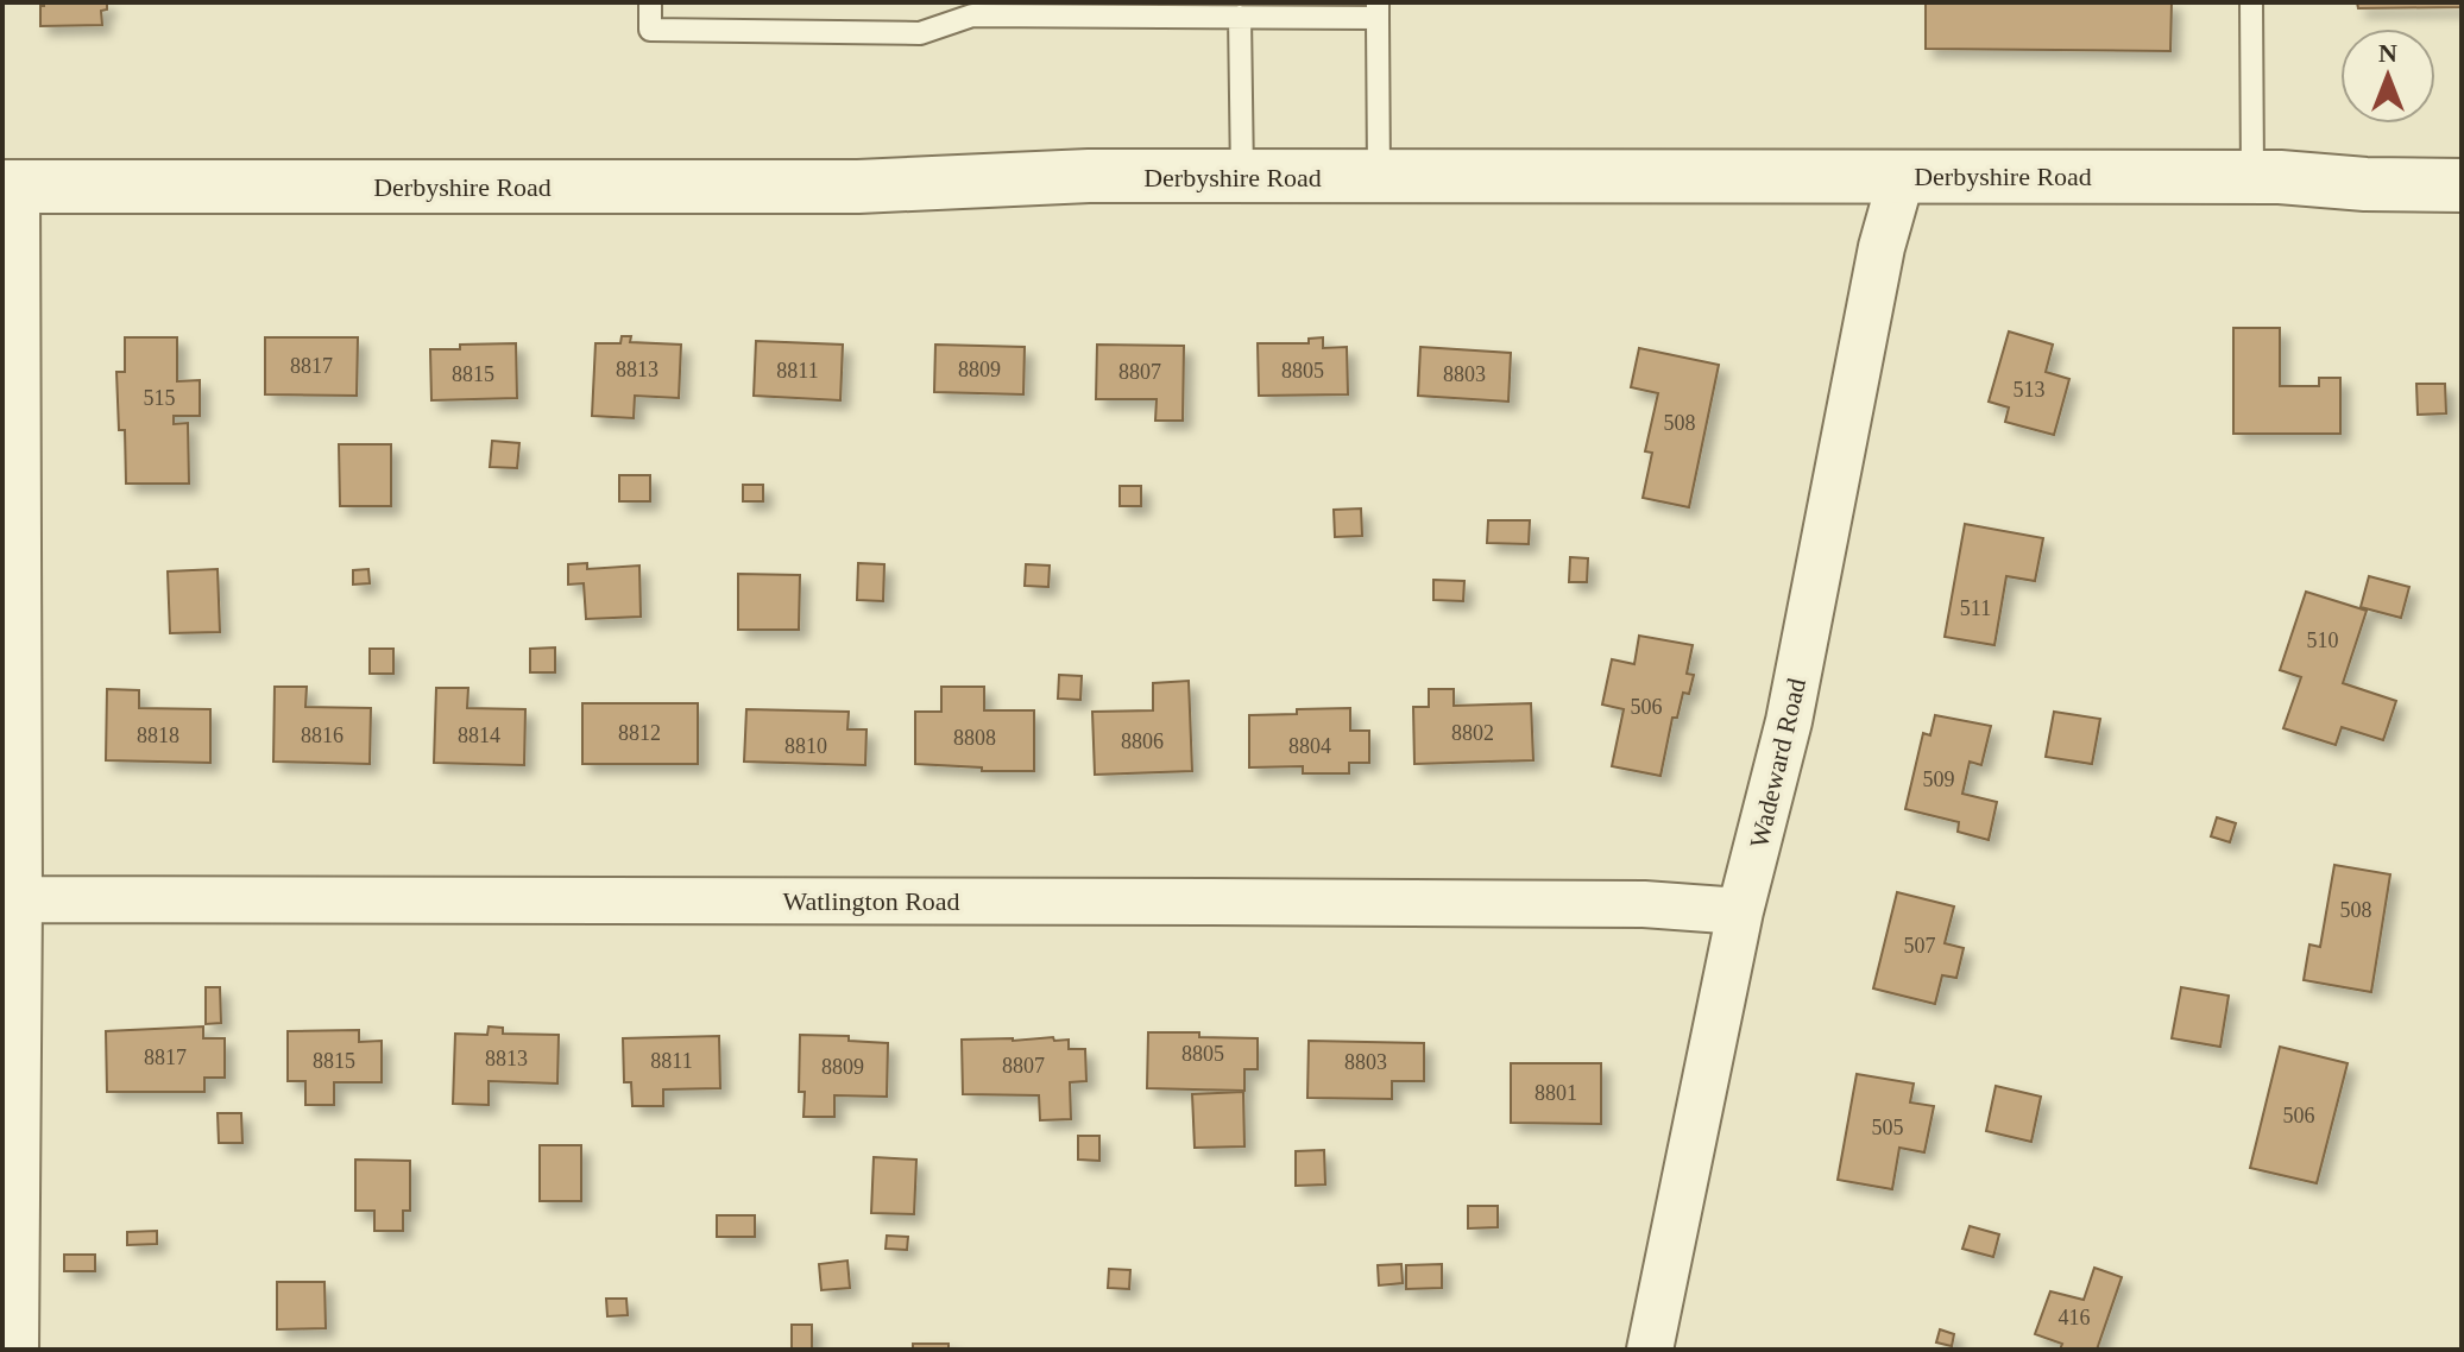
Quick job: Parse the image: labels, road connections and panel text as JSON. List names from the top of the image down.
{
  "streets": {
    "street": ["Derbyshire Road", "Wadeward Road", "Watlington Road"]
  },
  "crossings": [
    ["Derbyshire Road", "Wadeward Road"],
    ["Wadeward Road", "Watlington Road"]
  ],
  "house_numbers": [
    "8817",
    "8813",
    "8809",
    "8811",
    "8805",
    "8807",
    "8815",
    "8803",
    "513",
    "515",
    "508",
    "511",
    "510",
    "506",
    "8812",
    "8802",
    "8818",
    "8816",
    "8814",
    "8808",
    "8806",
    "8810",
    "8804",
    "509",
    "508",
    "507",
    "8805",
    "8817",
    "8813",
    "8815",
    "8811",
    "8803",
    "8807",
    "8809",
    "8801",
    "506",
    "505",
    "416"
  ],
  "north": "top"
}
